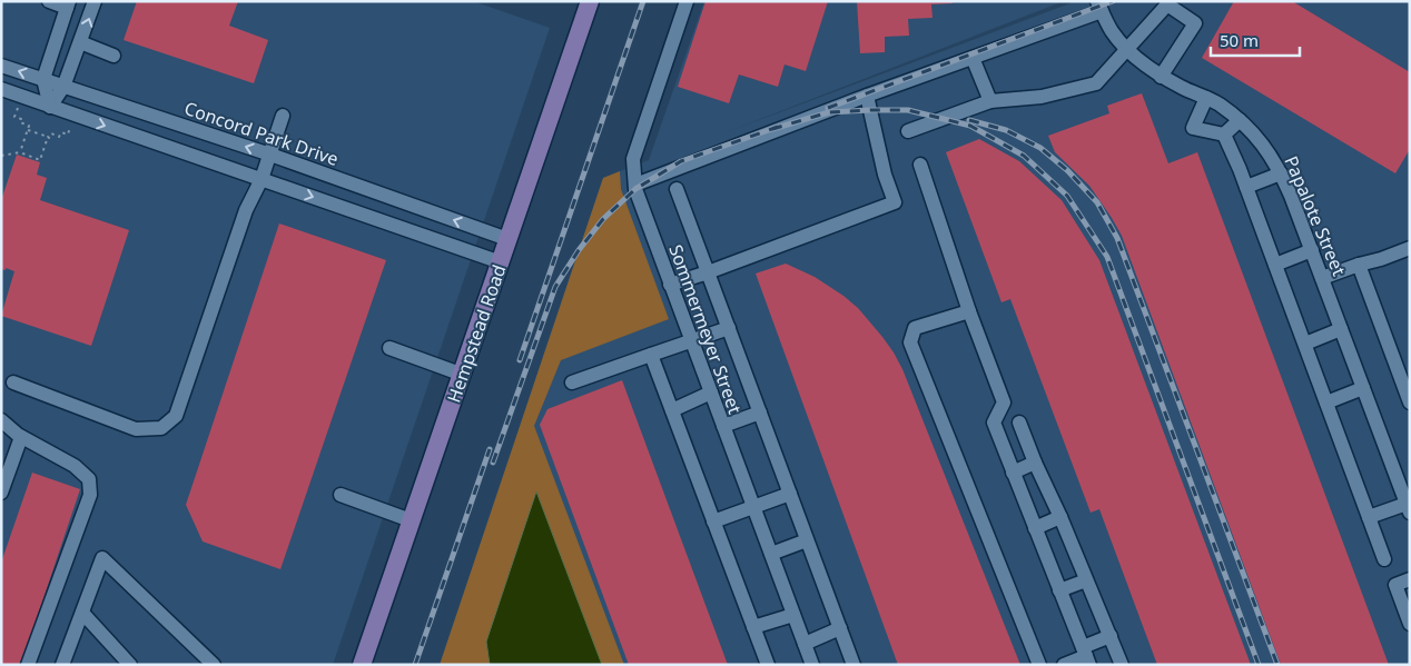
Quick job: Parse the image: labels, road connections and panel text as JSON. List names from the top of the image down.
{
  "streets": {
    "main road": ["Hempstead Road"],
    "street": ["Concord Park Drive", "Papalote Street", "Sommermeyer Street"]
  },
  "crossings": [
    ["Concord Park Drive", "Hempstead Road"]
  ],
  "scale_bar": "50 m"
}
